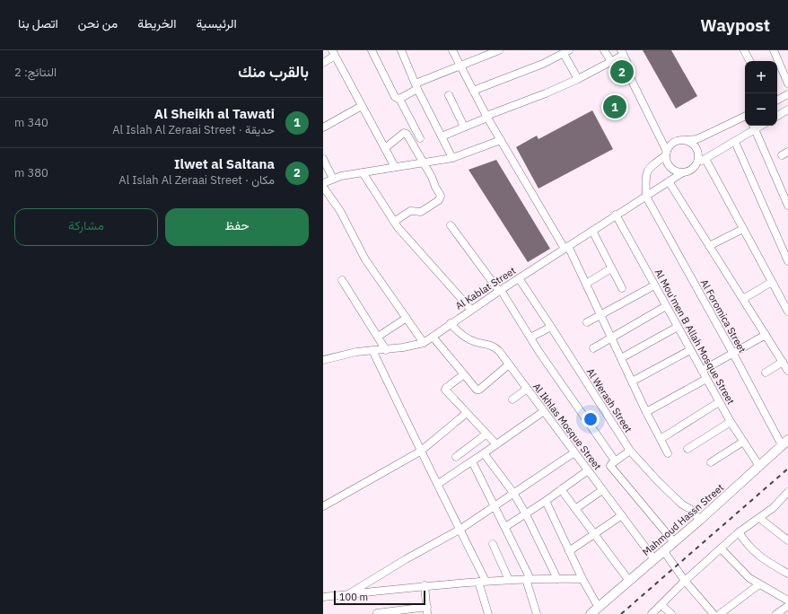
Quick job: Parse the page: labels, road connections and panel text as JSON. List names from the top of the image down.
{
  "streets": {
    "street": [
      "Al Kablat Street",
      "Al Foromica Street",
      "Al Mou'men B Allah Mosque Street",
      "Al Werash Street",
      "Al Ikhlas Mosque Street",
      "Mahmoud Hassn Street"
    ]
  },
  "crossings": [
    ["Al Kablat Street", "Al Foromica Street"],
    ["Al Kablat Street", "Al Mou'men B Allah Mosque Street"],
    ["Al Kablat Street", "Al Werash Street"],
    ["Al Kablat Street", "Al Ikhlas Mosque Street"],
    ["Al Foromica Street", "Mahmoud Hassn Street"],
    ["Al Mou'men B Allah Mosque Street", "Mahmoud Hassn Street"],
    ["Al Werash Street", "Mahmoud Hassn Street"],
    ["Al Ikhlas Mosque Street", "Mahmoud Hassn Street"]
  ],
  "scale_bar": "100 m",
  "page": {
    "header": "Waypost",
    "nav": [
      "الرئيسية",
      "الخريطة",
      "من نحن",
      "اتصل بنا"
    ],
    "heading": ["بالقرب منك", "النتائج: 2"],
    "pins": ["2", "1"],
    "map_buttons": ["+", "−"],
    "list": [
      {
        "mark": "1",
        "name": "Al Sheikh al Tawati",
        "note": "حديقة · Al Islah Al Zeraai Street",
        "value": "340 m"
      },
      {
        "mark": "2",
        "name": "Ilwet al Saltana",
        "note": "مكان · Al Islah Al Zeraai Street",
        "value": "380 m"
      }
    ],
    "buttons": ["حفظ", "مشاركة"],
    "scale": "100 m"
  }
}
